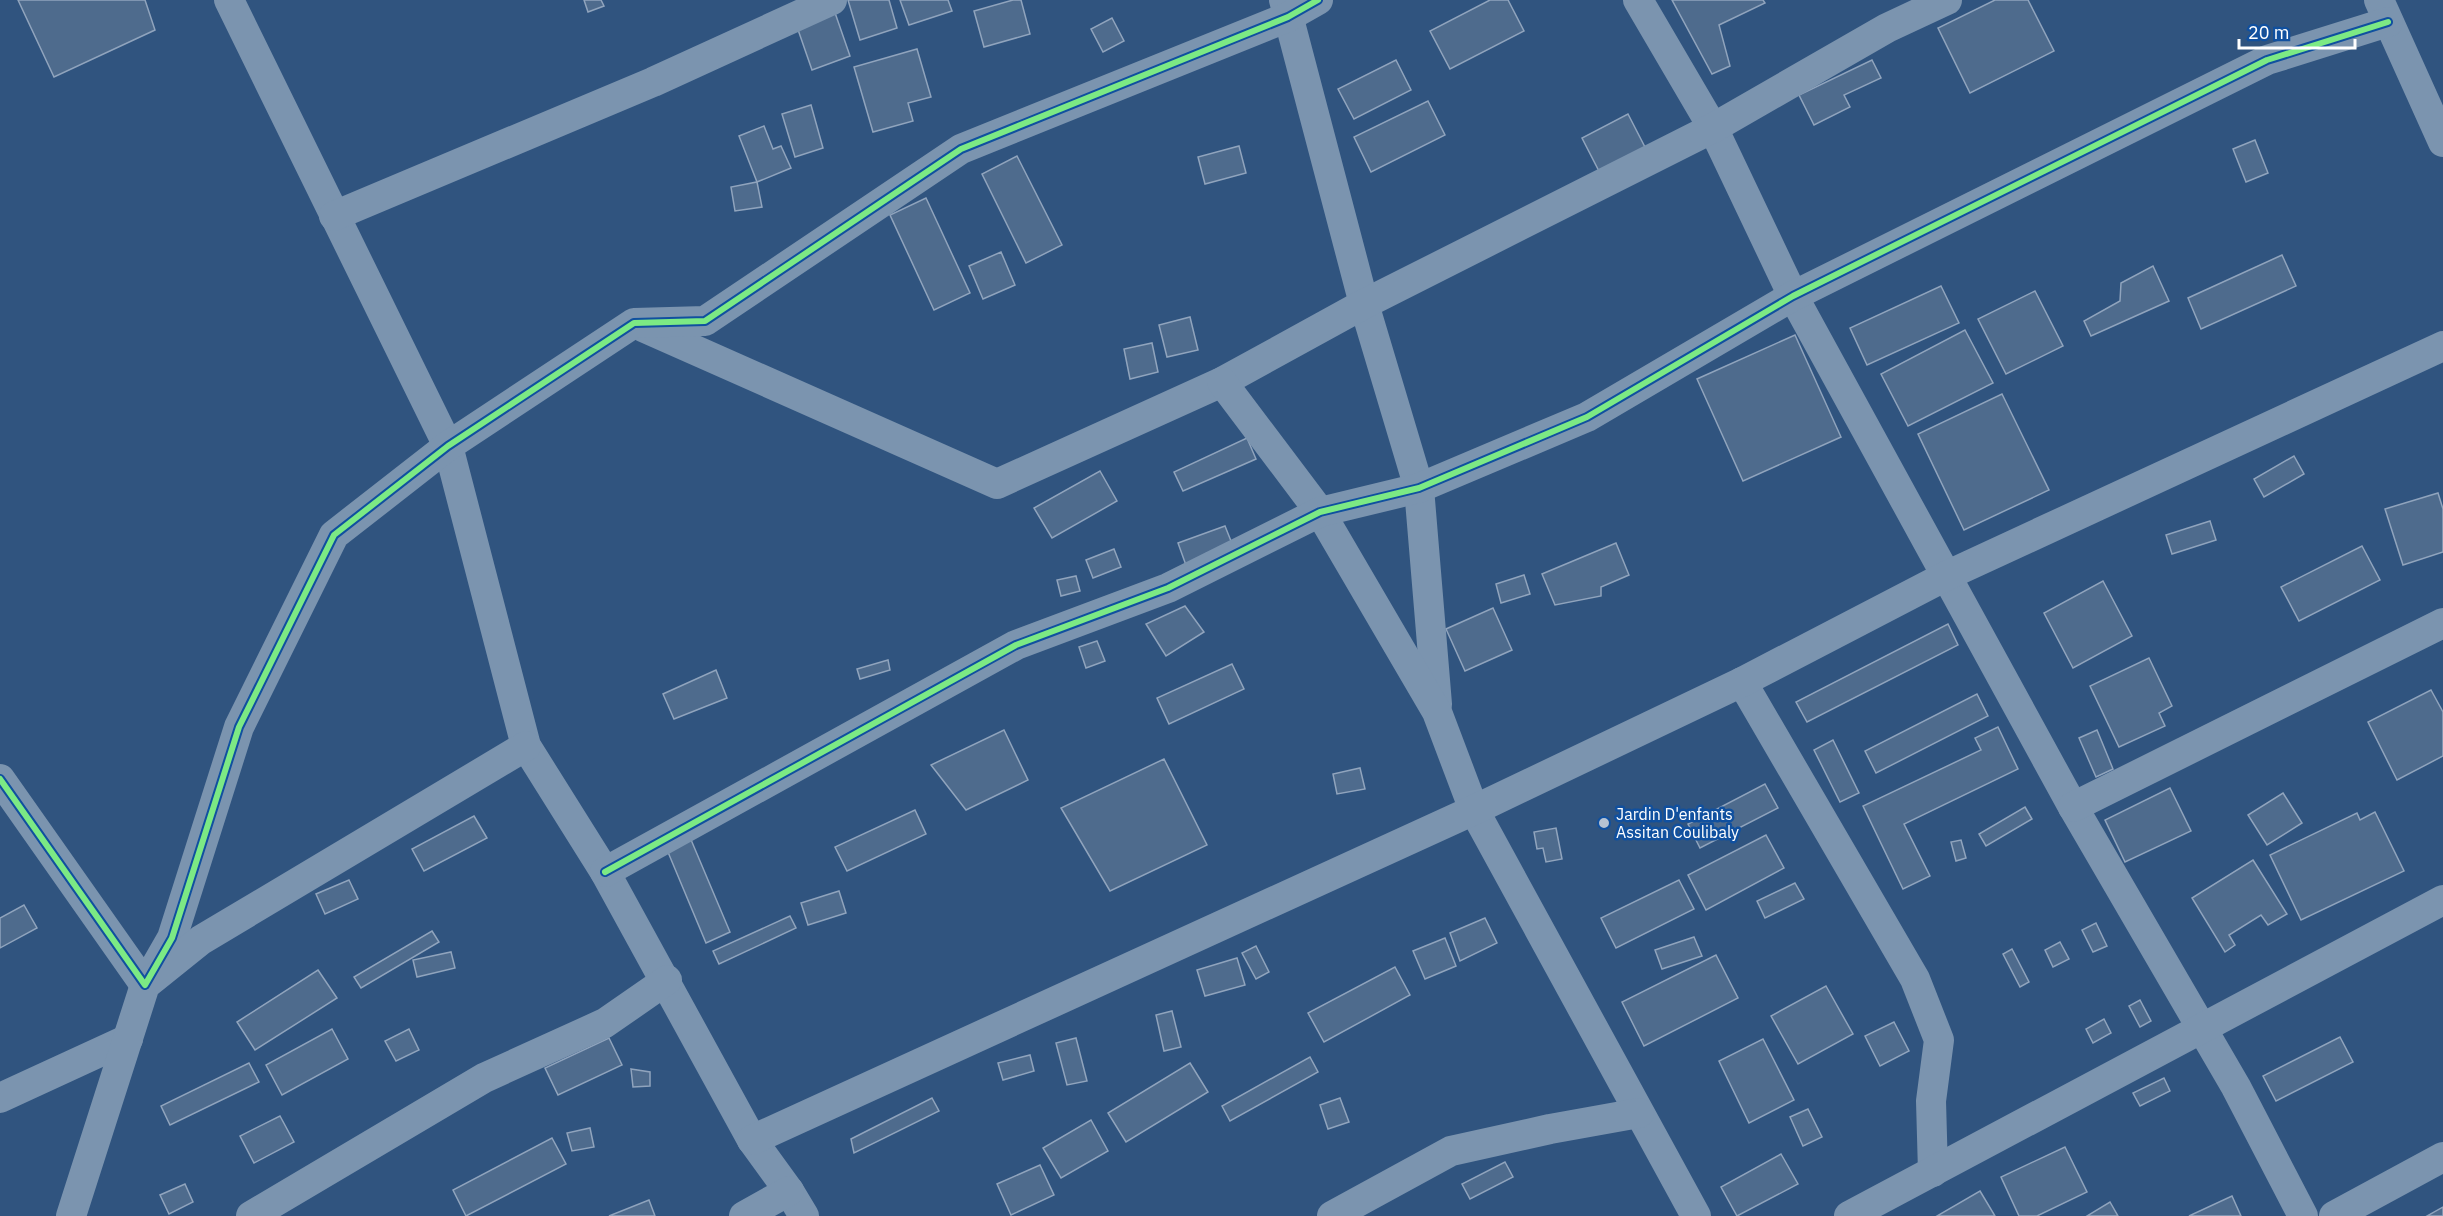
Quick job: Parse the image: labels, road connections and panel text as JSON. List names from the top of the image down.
{
  "places": ["Jardin D'enfants Assitan Coulibaly"],
  "scale_bar": "20 m"
}
